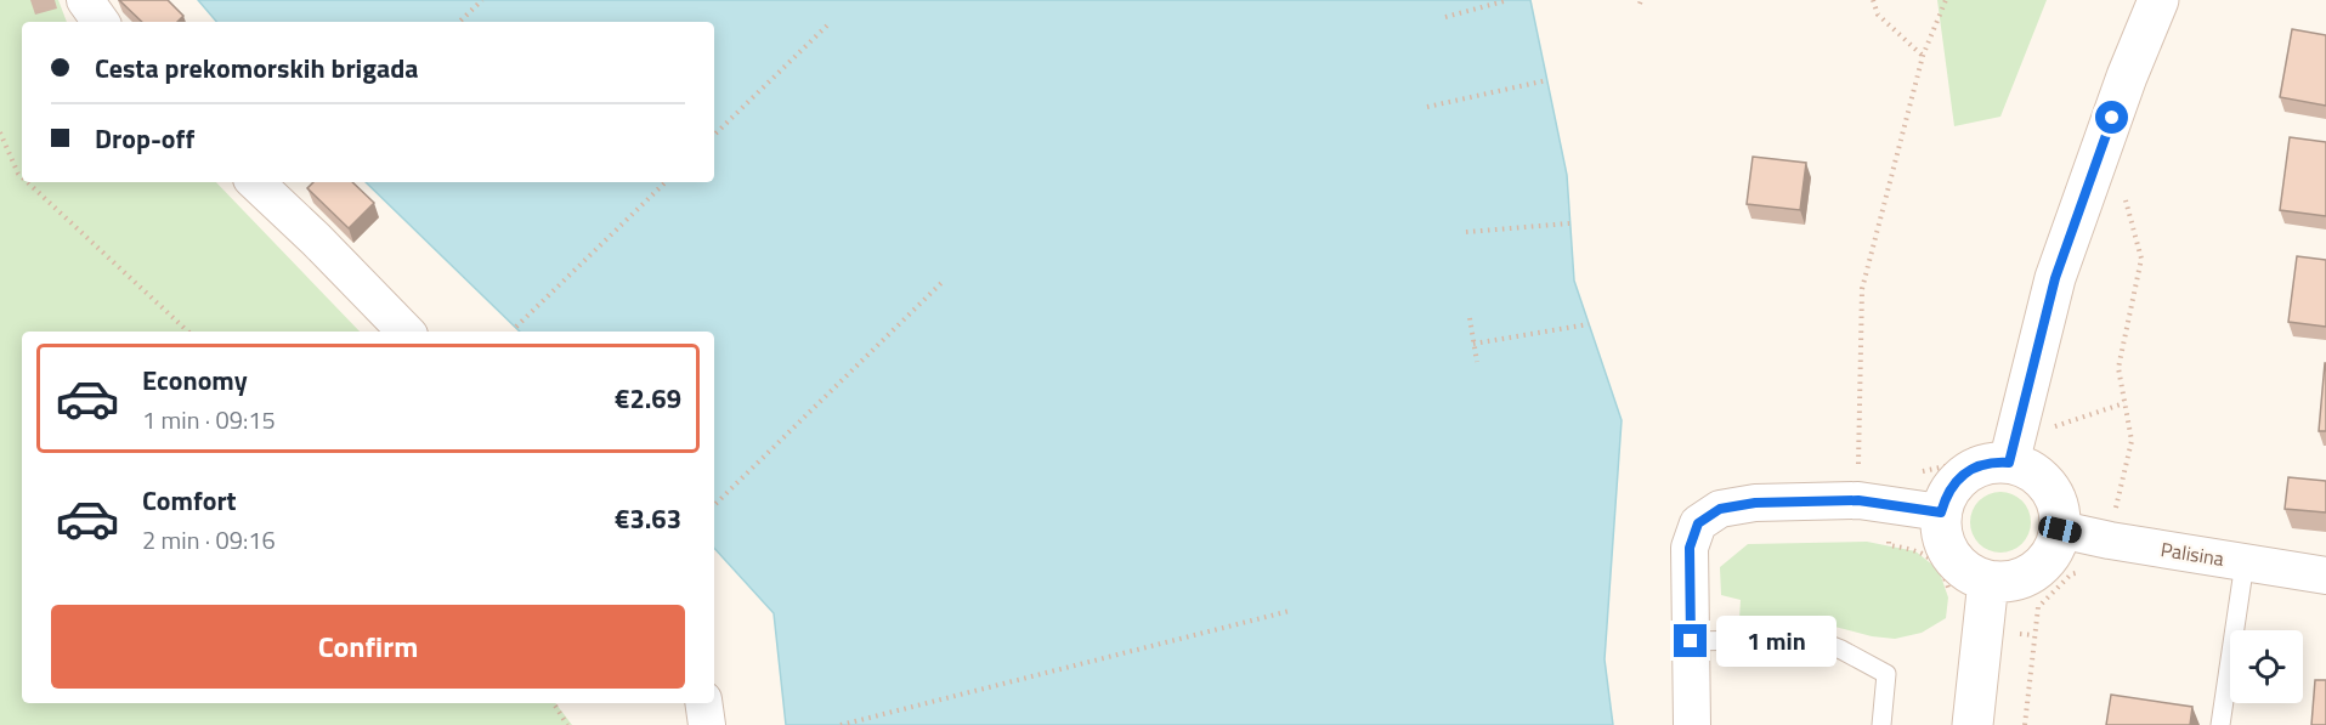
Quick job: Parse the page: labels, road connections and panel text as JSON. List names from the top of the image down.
{
  "streets": {
    "street": ["Palisina"]
  },
  "page": {
    "banner": ["Cesta prekomorskih brigada", "Drop-off"],
    "list": [
      {
        "name": "Economy",
        "note": "1 min · 09:15",
        "value": "€2.69"
      },
      {
        "name": "Comfort",
        "note": "2 min · 09:16",
        "value": "€3.63"
      }
    ],
    "buttons": "Confirm",
    "bubble": "1 min"
  }
}
